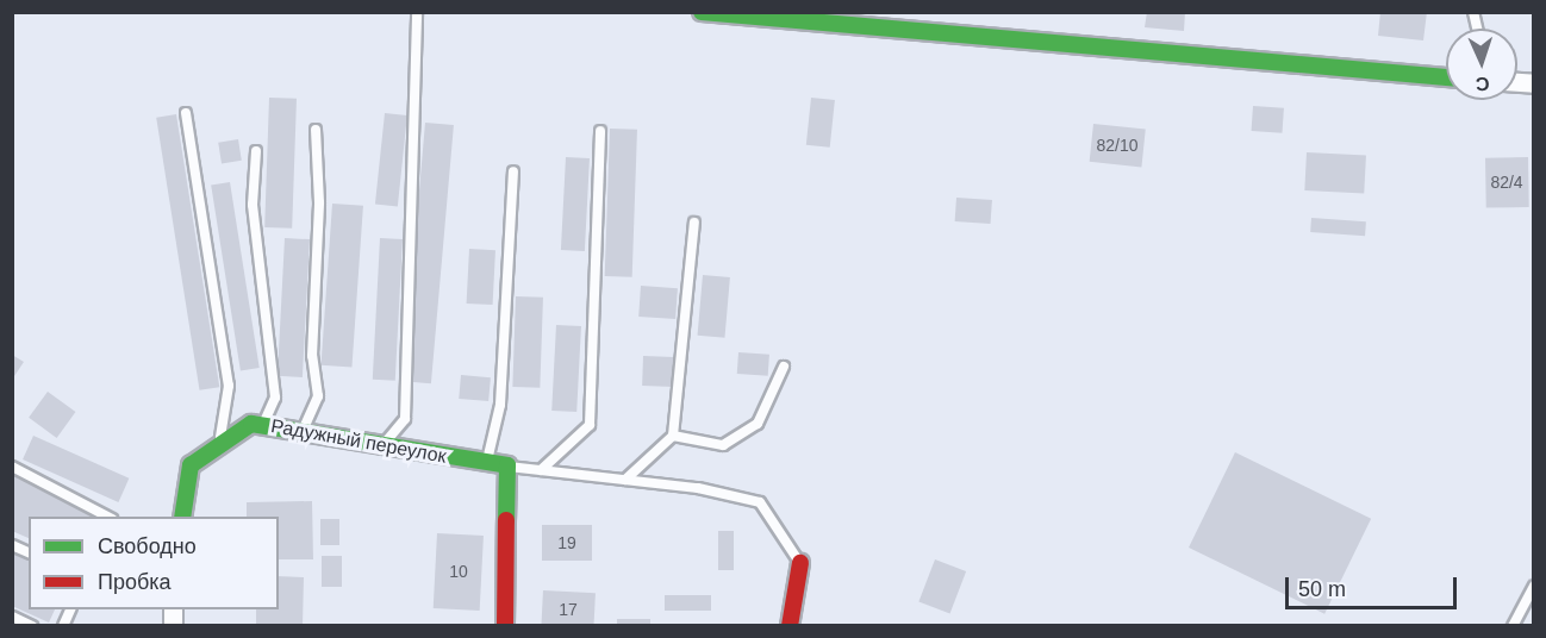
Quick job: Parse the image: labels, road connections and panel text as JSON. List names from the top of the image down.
{
  "streets": {
    "street": ["Радужный переулок"]
  },
  "house_numbers": [
    "82/10",
    "82/4",
    "19",
    "10",
    "17"
  ],
  "legend": ["Свободно", "Пробка"],
  "scale_bar": "50 m",
  "north": "bottom"
}
